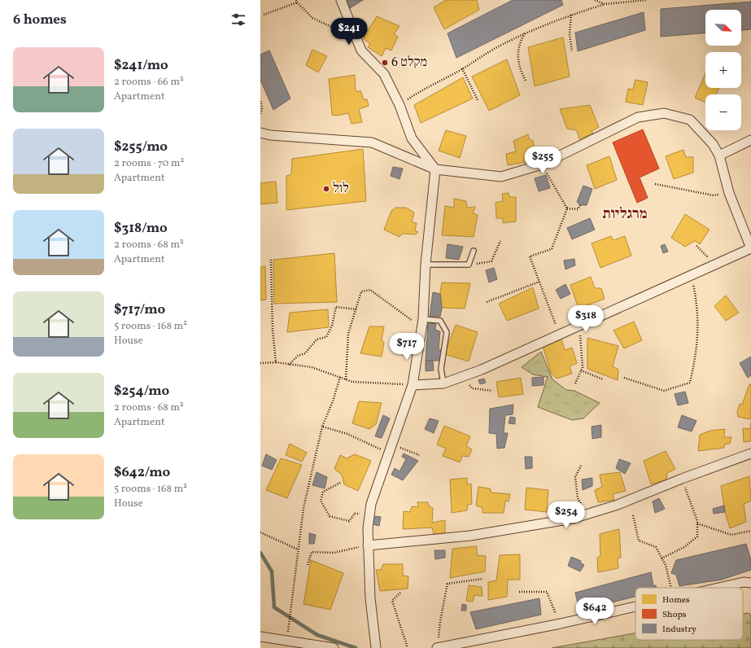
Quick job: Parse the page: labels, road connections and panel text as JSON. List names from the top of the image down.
{
  "districts": ["מרגליות"],
  "places": ["מקלט 6", "לול"],
  "legend": ["Homes", "Shops", "Industry"],
  "north": "bottom right",
  "page": {
    "heading": "6 homes",
    "map_buttons": ["+", "−"],
    "price": [
      "$241",
      "$255",
      "$318",
      "$717",
      "$254",
      "$642"
    ],
    "list": [
      {
        "name": "$241/mo",
        "note": "2 rooms · 66 m² · Apartment"
      },
      {
        "name": "$255/mo",
        "note": "2 rooms · 70 m² · Apartment"
      },
      {
        "name": "$318/mo",
        "note": "2 rooms · 68 m² · Apartment"
      },
      {
        "name": "$717/mo",
        "note": "5 rooms · 168 m² · House"
      },
      {
        "name": "$254/mo",
        "note": "2 rooms · 68 m² · Apartment"
      },
      {
        "name": "$642/mo",
        "note": "5 rooms · 168 m² · House"
      }
    ]
  }
}
